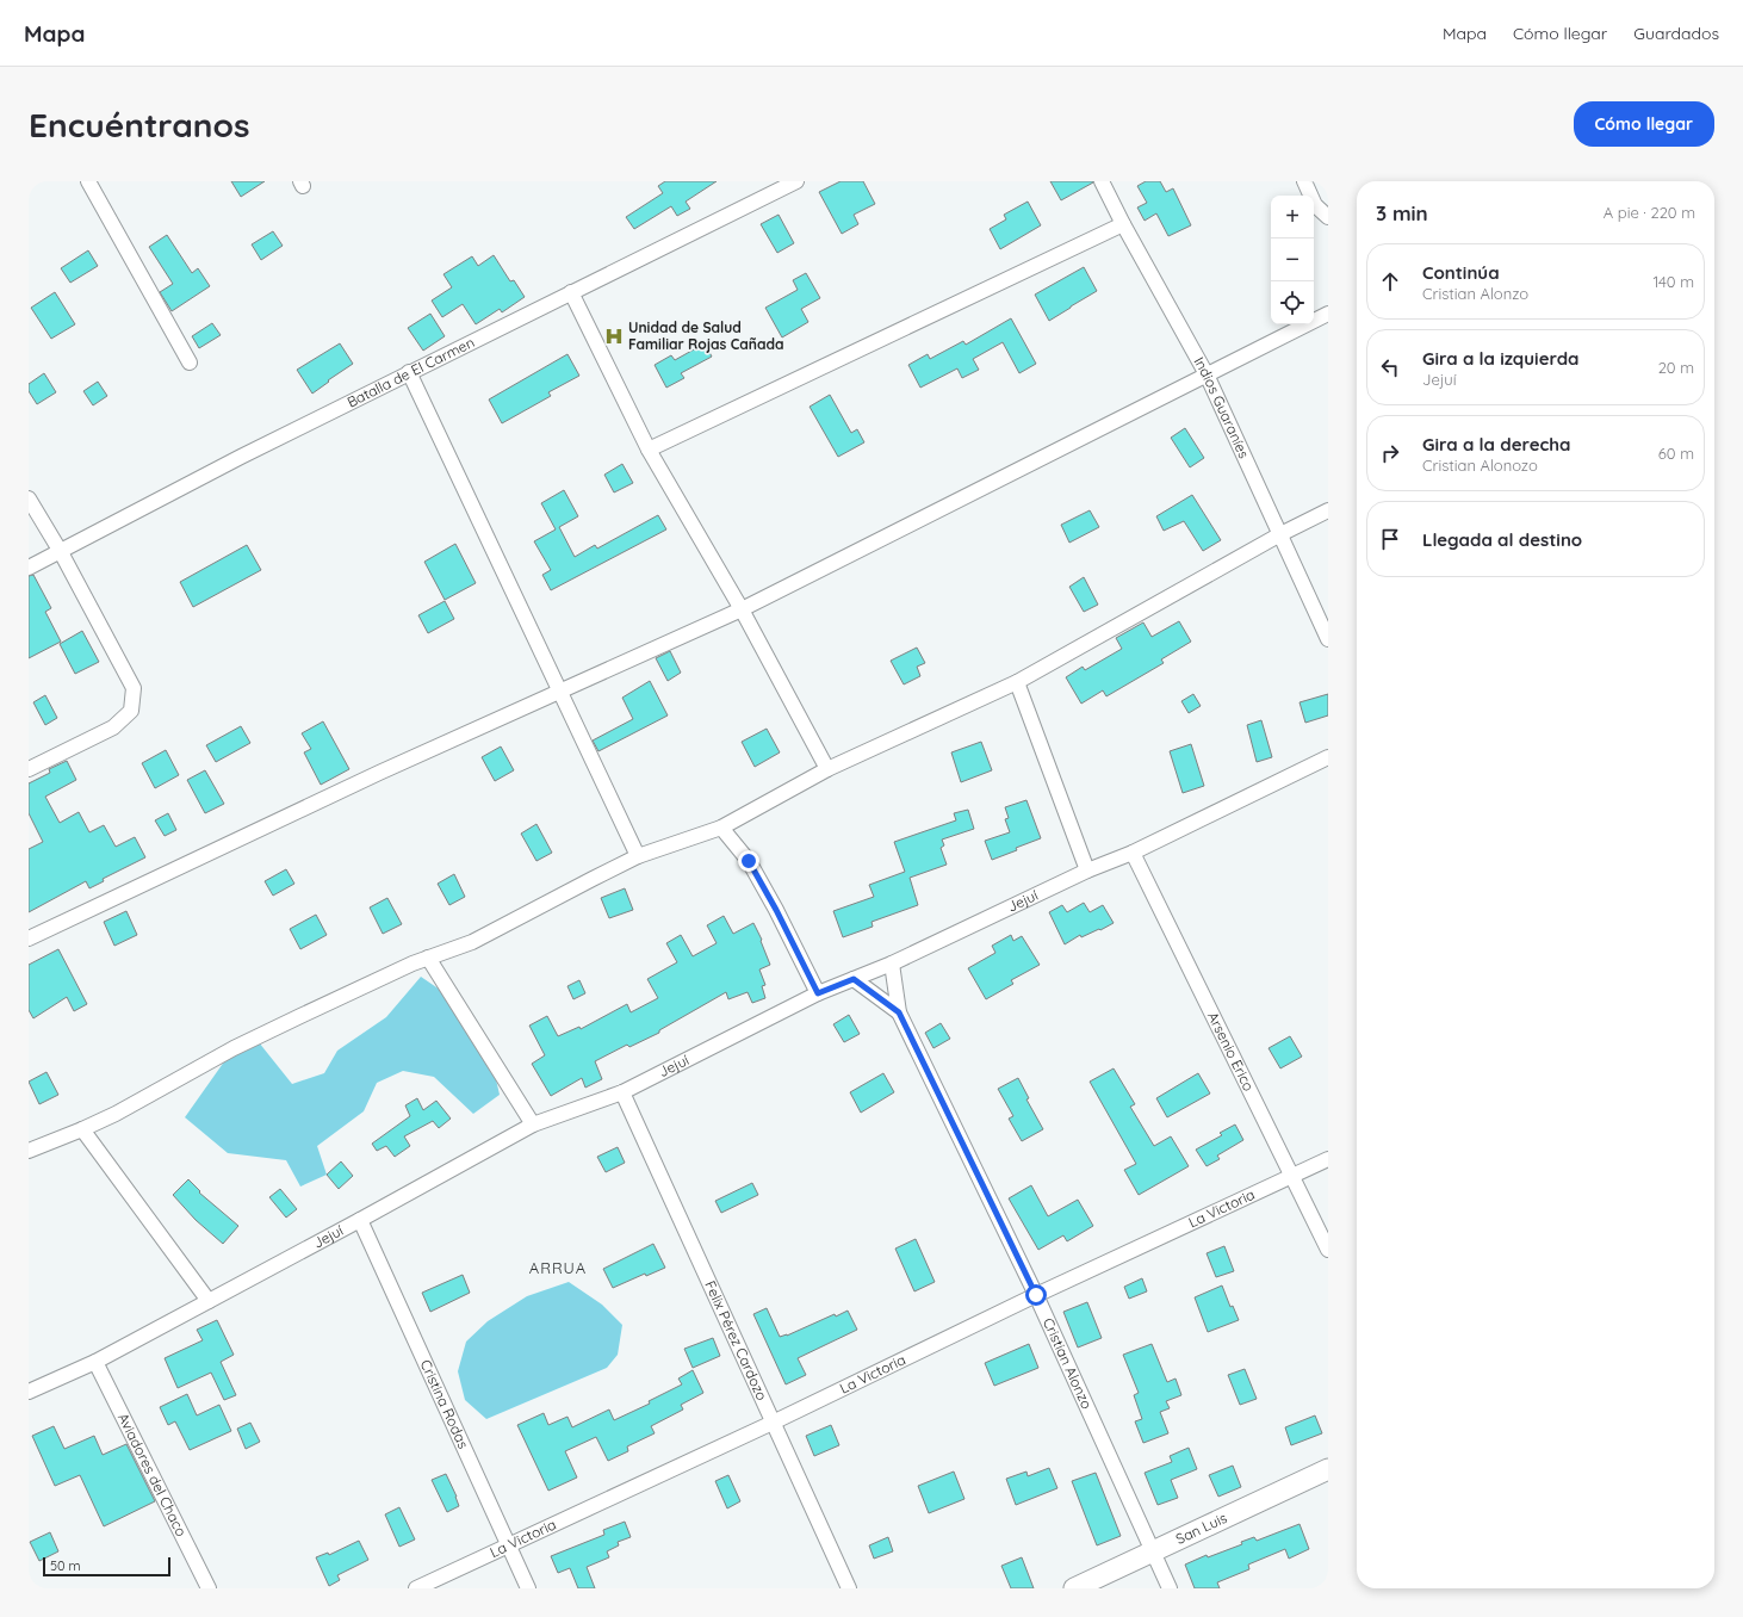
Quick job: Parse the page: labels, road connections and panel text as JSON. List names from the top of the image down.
{
  "streets": {
    "street": [
      "Batalla de El Carmen",
      "Indios Guaraníes",
      "Jejuí",
      "Arsenio Erico",
      "La Victoria",
      "Felix Pérez Cardozo",
      "Cristian Alonzo",
      "Cristina Rodas",
      "Aviadores del Chaco",
      "San Luis"
    ]
  },
  "crossings": [
    ["Jejuí", "Arsenio Erico"],
    ["Jejuí", "Felix Pérez Cardozo"],
    ["Jejuí", "Cristian Alonzo"],
    ["Jejuí", "Cristina Rodas"],
    ["Jejuí", "Aviadores del Chaco"],
    ["Arsenio Erico", "La Victoria"],
    ["La Victoria", "Felix Pérez Cardozo"],
    ["La Victoria", "Cristian Alonzo"],
    ["La Victoria", "Cristina Rodas"],
    ["Cristian Alonzo", "San Luis"]
  ],
  "districts": ["ARRUA"],
  "places": {
    "hospital": ["Unidad de Salud Familiar Rojas Cañada"]
  },
  "scale_bar": "50 m",
  "page": {
    "header": "Mapa",
    "nav": ["Mapa", "Cómo llegar", "Guardados"],
    "buttons": "Cómo llegar",
    "title": "Encuéntranos",
    "heading": ["3 min", "A pie · 220 m"],
    "map_buttons": ["+", "−"],
    "list": [
      ["Continúa", "Cristian Alonzo", "140 m"],
      ["Gira a la izquierda", "Jejuí", "20 m"],
      ["Gira a la derecha", "Cristian Alonozo", "60 m"],
      "Llegada al destino"
    ],
    "scale": "50 m"
  }
}
